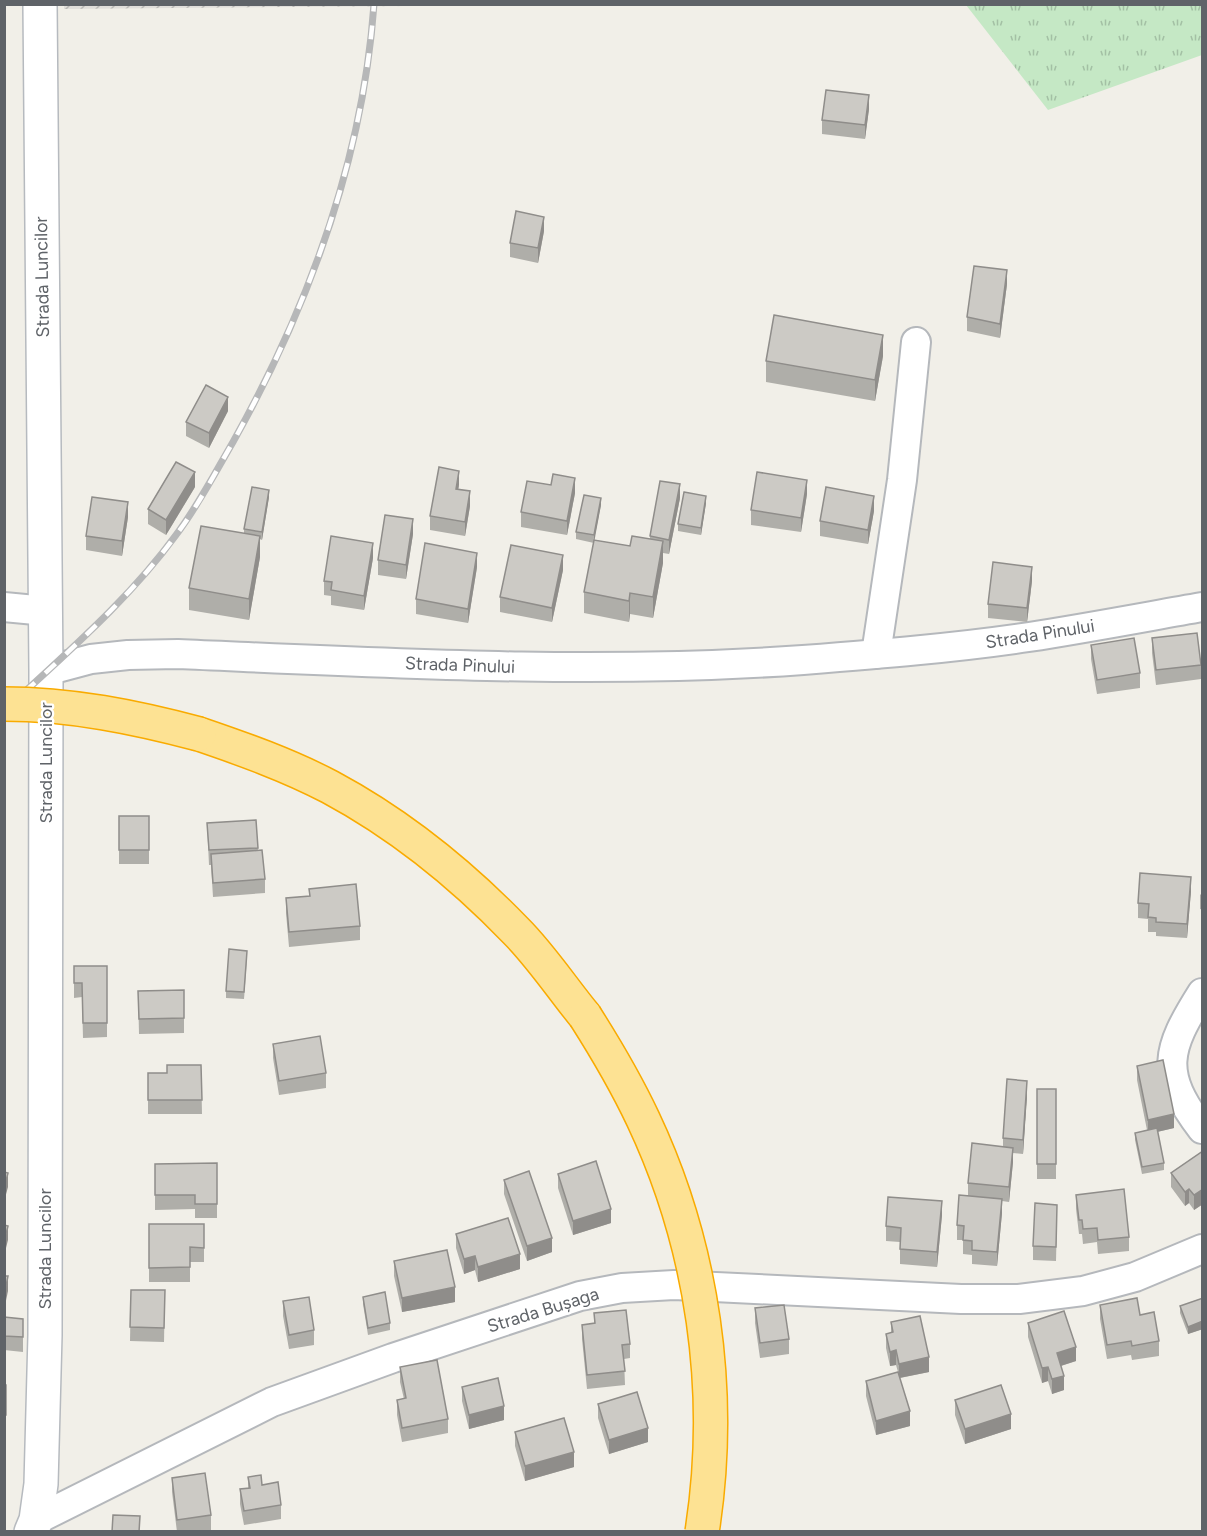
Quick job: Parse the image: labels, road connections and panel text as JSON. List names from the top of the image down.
{
  "streets": {
    "main road": ["Strada Luncilor"],
    "street": ["Strada Pinului", "Strada Bușaga"]
  },
  "crossings": [
    ["Strada Luncilor", "Strada Pinului"],
    ["Strada Luncilor", "Strada Bușaga"]
  ]
}
